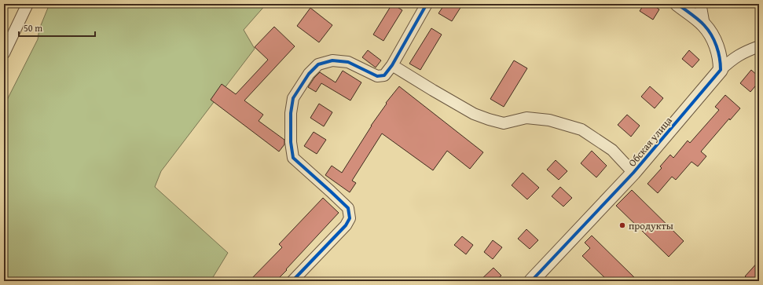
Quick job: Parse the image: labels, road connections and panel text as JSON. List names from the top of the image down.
{
  "streets": {
    "street": ["Обская улица"]
  },
  "places": ["продукты"],
  "scale_bar": "50 m"
}
